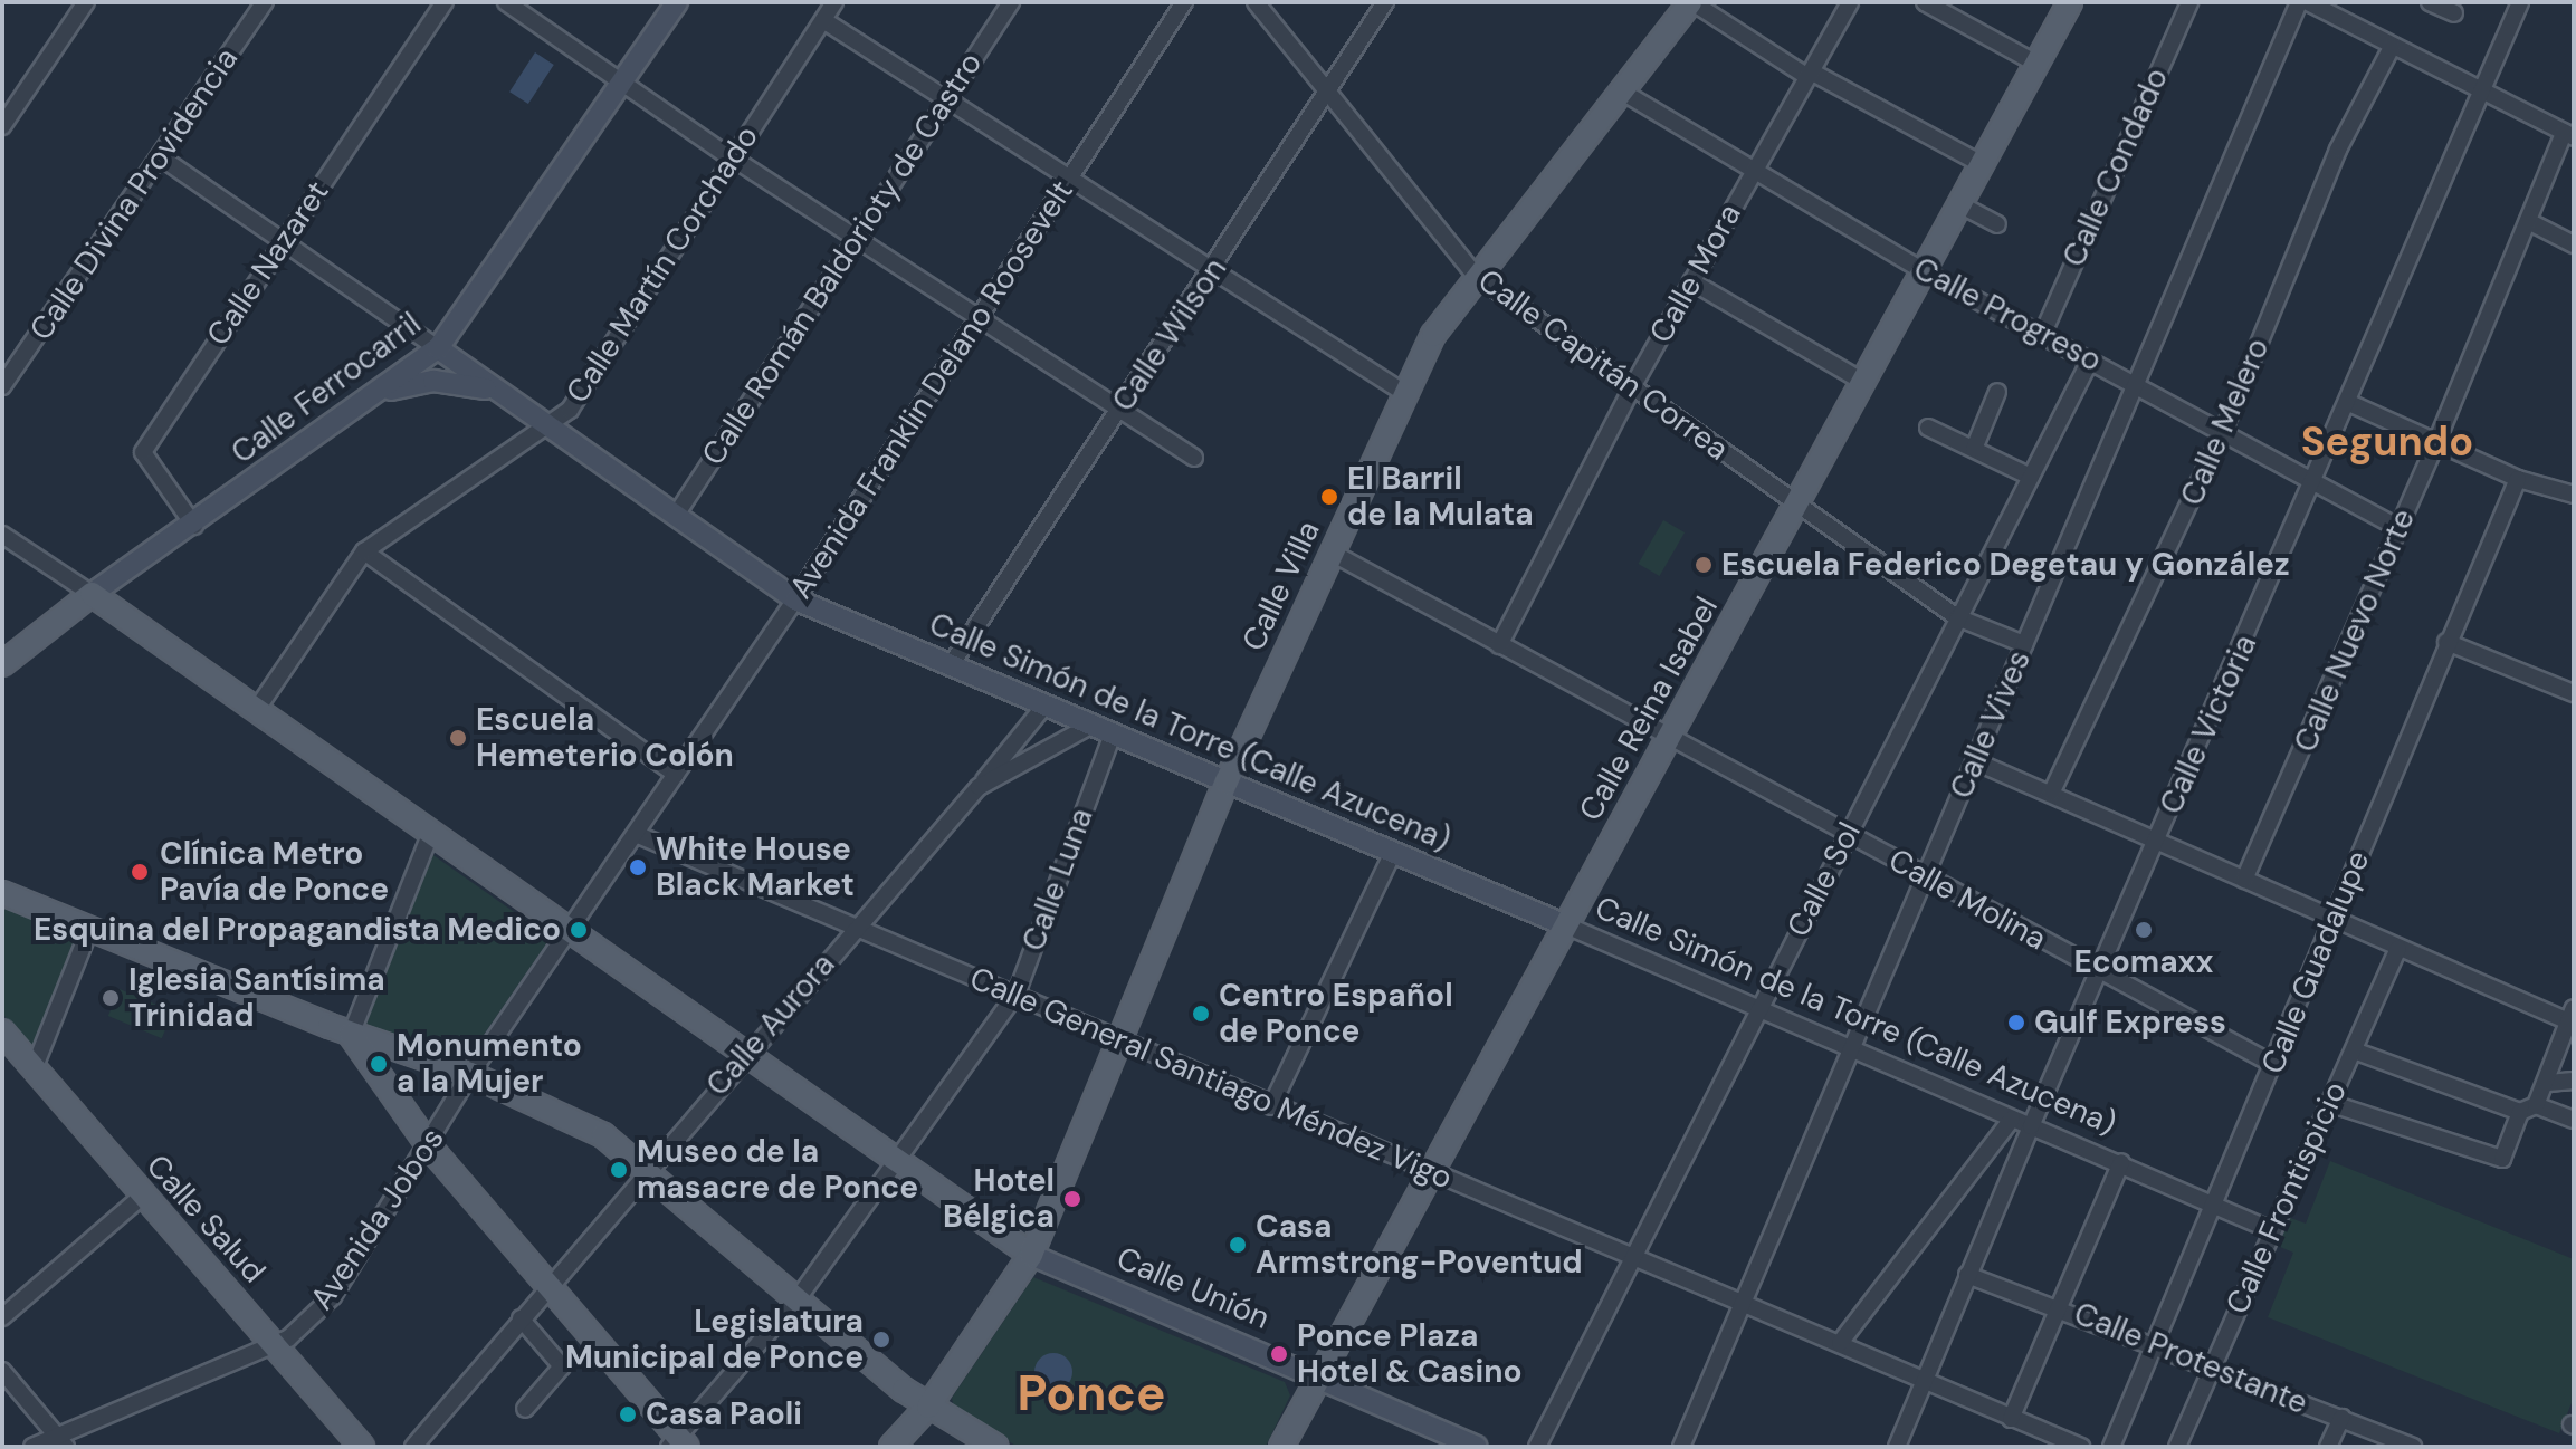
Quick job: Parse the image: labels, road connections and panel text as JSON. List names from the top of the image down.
{
  "streets": {
    "main road": [
      "Calle Ferrocarril",
      "Calle Villa",
      "Calle Reina Isabel",
      "Calle Salud"
    ],
    "street": [
      "Calle Condado",
      "Calle Divina Providencia",
      "Calle Román Baldorioty de Castro",
      "Calle Nazaret",
      "Calle Martín Corchado",
      "Calle Mora",
      "Calle Progreso",
      "Calle Wilson",
      "Calle Capitán Correa",
      "Avenida Franklin Delano Roosevelt",
      "Calle Melero",
      "Calle Nuevo Norte",
      "Calle Vives",
      "Calle Victoria",
      "Calle Simón de la Torre (Calle Azucena)",
      "Calle Luna",
      "Calle Sol",
      "Calle Molina",
      "Calle Guadalupe",
      "Calle Aurora",
      "Calle General Santiago Méndez Vigo",
      "Calle Frontispicio",
      "Avenida Jobos",
      "Calle Unión",
      "Calle Protestante"
    ]
  },
  "crossings": [
    ["Calle Condado", "Calle Progreso"],
    ["Calle Divina Providencia", "Calle Simón de la Torre (Calle Azucena)"],
    ["Calle Román Baldorioty de Castro", "Calle Simón de la Torre (Calle Azucena)"],
    ["Calle Nazaret", "Calle Ferrocarril"],
    ["Calle Nazaret", "Calle Simón de la Torre (Calle Azucena)"],
    ["Calle Martín Corchado", "Calle Simón de la Torre (Calle Azucena)"],
    ["Calle Mora", "Calle Progreso"],
    ["Calle Mora", "Calle Capitán Correa"],
    ["Calle Mora", "Calle Molina"],
    ["Calle Progreso", "Calle Melero"],
    ["Calle Progreso", "Calle Villa"],
    ["Calle Progreso", "Calle Nuevo Norte"],
    ["Calle Progreso", "Calle Reina Isabel"],
    ["Calle Progreso", "Calle Vives"],
    ["Calle Progreso", "Calle Victoria"],
    ["Calle Progreso", "Calle Sol"],
    ["Calle Wilson", "Calle Capitán Correa"],
    ["Calle Wilson", "Calle Simón de la Torre (Calle Azucena)"],
    ["Calle Capitán Correa", "Calle Villa"],
    ["Calle Capitán Correa", "Calle Reina Isabel"],
    ["Calle Capitán Correa", "Calle Vives"],
    ["Calle Capitán Correa", "Calle Sol"],
    ["Calle Ferrocarril", "Calle Simón de la Torre (Calle Azucena)"],
    ["Avenida Franklin Delano Roosevelt", "Calle Simón de la Torre (Calle Azucena)"],
    ["Avenida Franklin Delano Roosevelt", "Avenida Jobos"],
    ["Calle Villa", "Calle Simón de la Torre (Calle Azucena)"],
    ["Calle Villa", "Calle Molina"],
    ["Calle Villa", "Calle General Santiago Méndez Vigo"],
    ["Calle Villa", "Calle Unión"],
    ["Calle Reina Isabel", "Calle Simón de la Torre (Calle Azucena)"],
    ["Calle Reina Isabel", "Calle Molina"],
    ["Calle Reina Isabel", "Calle General Santiago Méndez Vigo"],
    ["Calle Reina Isabel", "Calle Unión"],
    ["Calle Vives", "Calle Simón de la Torre (Calle Azucena)"],
    ["Calle Vives", "Calle Molina"],
    ["Calle Vives", "Calle General Santiago Méndez Vigo"],
    ["Calle Victoria", "Calle Simón de la Torre (Calle Azucena)"],
    ["Calle Victoria", "Calle Molina"],
    ["Calle Victoria", "Calle General Santiago Méndez Vigo"],
    ["Calle Victoria", "Calle Protestante"],
    ["Calle Simón de la Torre (Calle Azucena)", "Calle Luna"],
    ["Calle Simón de la Torre (Calle Azucena)", "Calle Sol"],
    ["Calle Simón de la Torre (Calle Azucena)", "Calle Guadalupe"],
    ["Calle Simón de la Torre (Calle Azucena)", "Calle Aurora"],
    ["Calle Simón de la Torre (Calle Azucena)", "Calle Frontispicio"],
    ["Calle Luna", "Calle General Santiago Méndez Vigo"],
    ["Calle Sol", "Calle Molina"],
    ["Calle Sol", "Calle General Santiago Méndez Vigo"],
    ["Calle Molina", "Calle Guadalupe"],
    ["Calle Guadalupe", "Calle Protestante"],
    ["Calle Aurora", "Calle General Santiago Méndez Vigo"],
    ["Calle General Santiago Méndez Vigo", "Avenida Jobos"],
    ["Calle Frontispicio", "Calle Protestante"],
    ["Calle Salud", "Avenida Jobos"]
  ],
  "districts": ["Segundo", "Ponce"],
  "places": [
    "El Barril de la Mulata",
    "Escuela Federico Degetau y González",
    "Escuela Hemeterio Colón",
    "White House Black Market",
    "Clínica Metro Pavía de Ponce",
    "Esquina del Propagandista Medico",
    "Ecomaxx",
    "Iglesia Santísima Trinidad",
    "Centro Español de Ponce",
    "Gulf Express",
    "Monumento a la Mujer",
    "Museo de la masacre de Ponce",
    "Hotel Bélgica",
    "Casa Armstrong-Poventud",
    "Legislatura Municipal de Ponce",
    "Ponce Plaza Hotel & Casino",
    "Casa Paoli"
  ]
}
